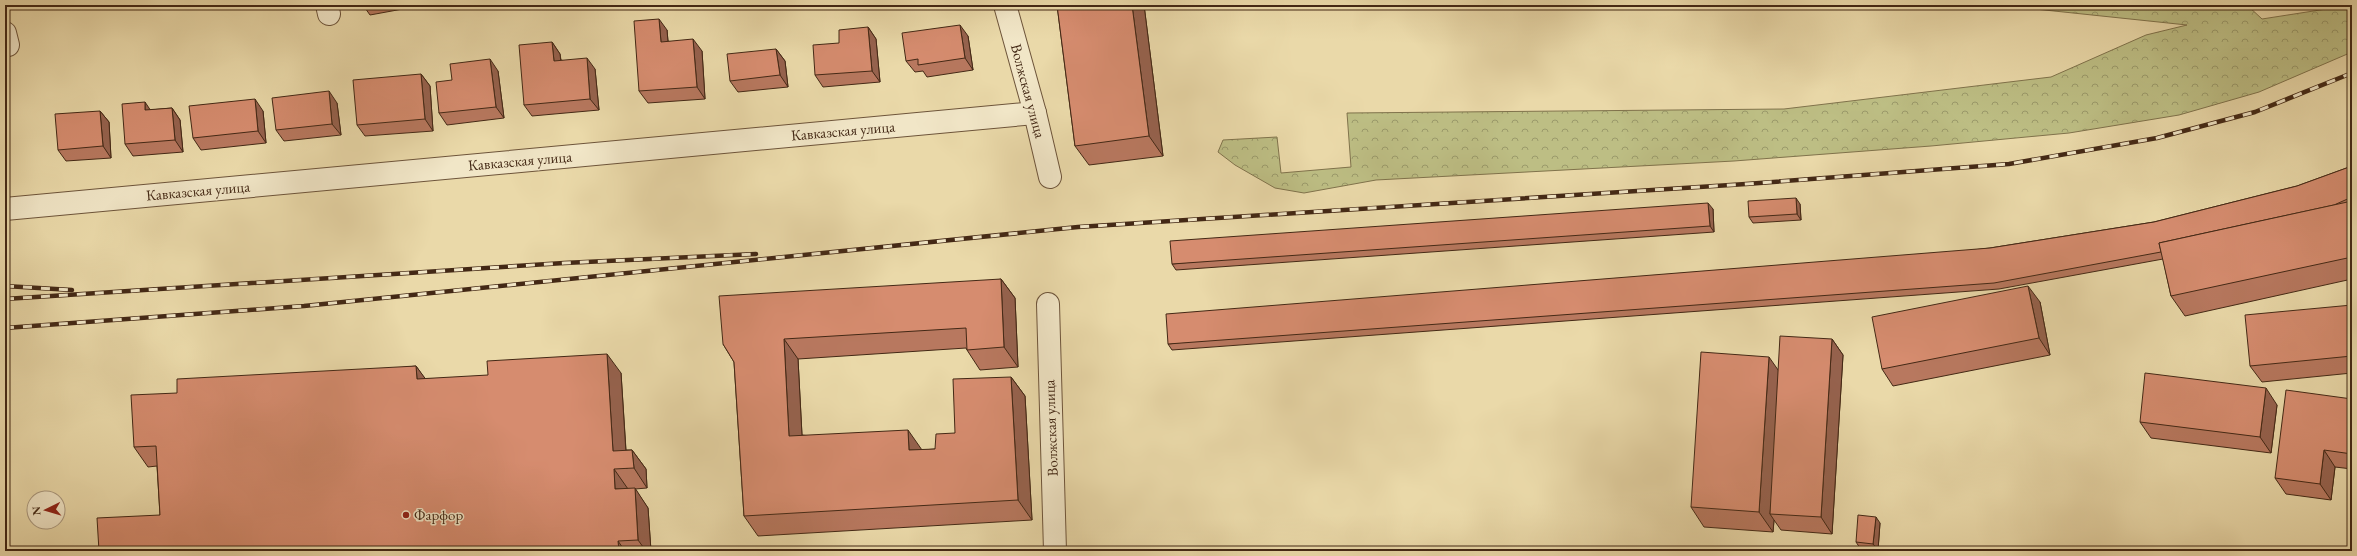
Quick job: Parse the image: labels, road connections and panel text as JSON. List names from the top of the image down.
{
  "streets": {
    "street": ["Волжская улица", "Кавказская улица"]
  },
  "crossings": [
    ["Волжская улица", "Кавказская улица"]
  ],
  "places": ["Фарфор"],
  "north": "left"
}
